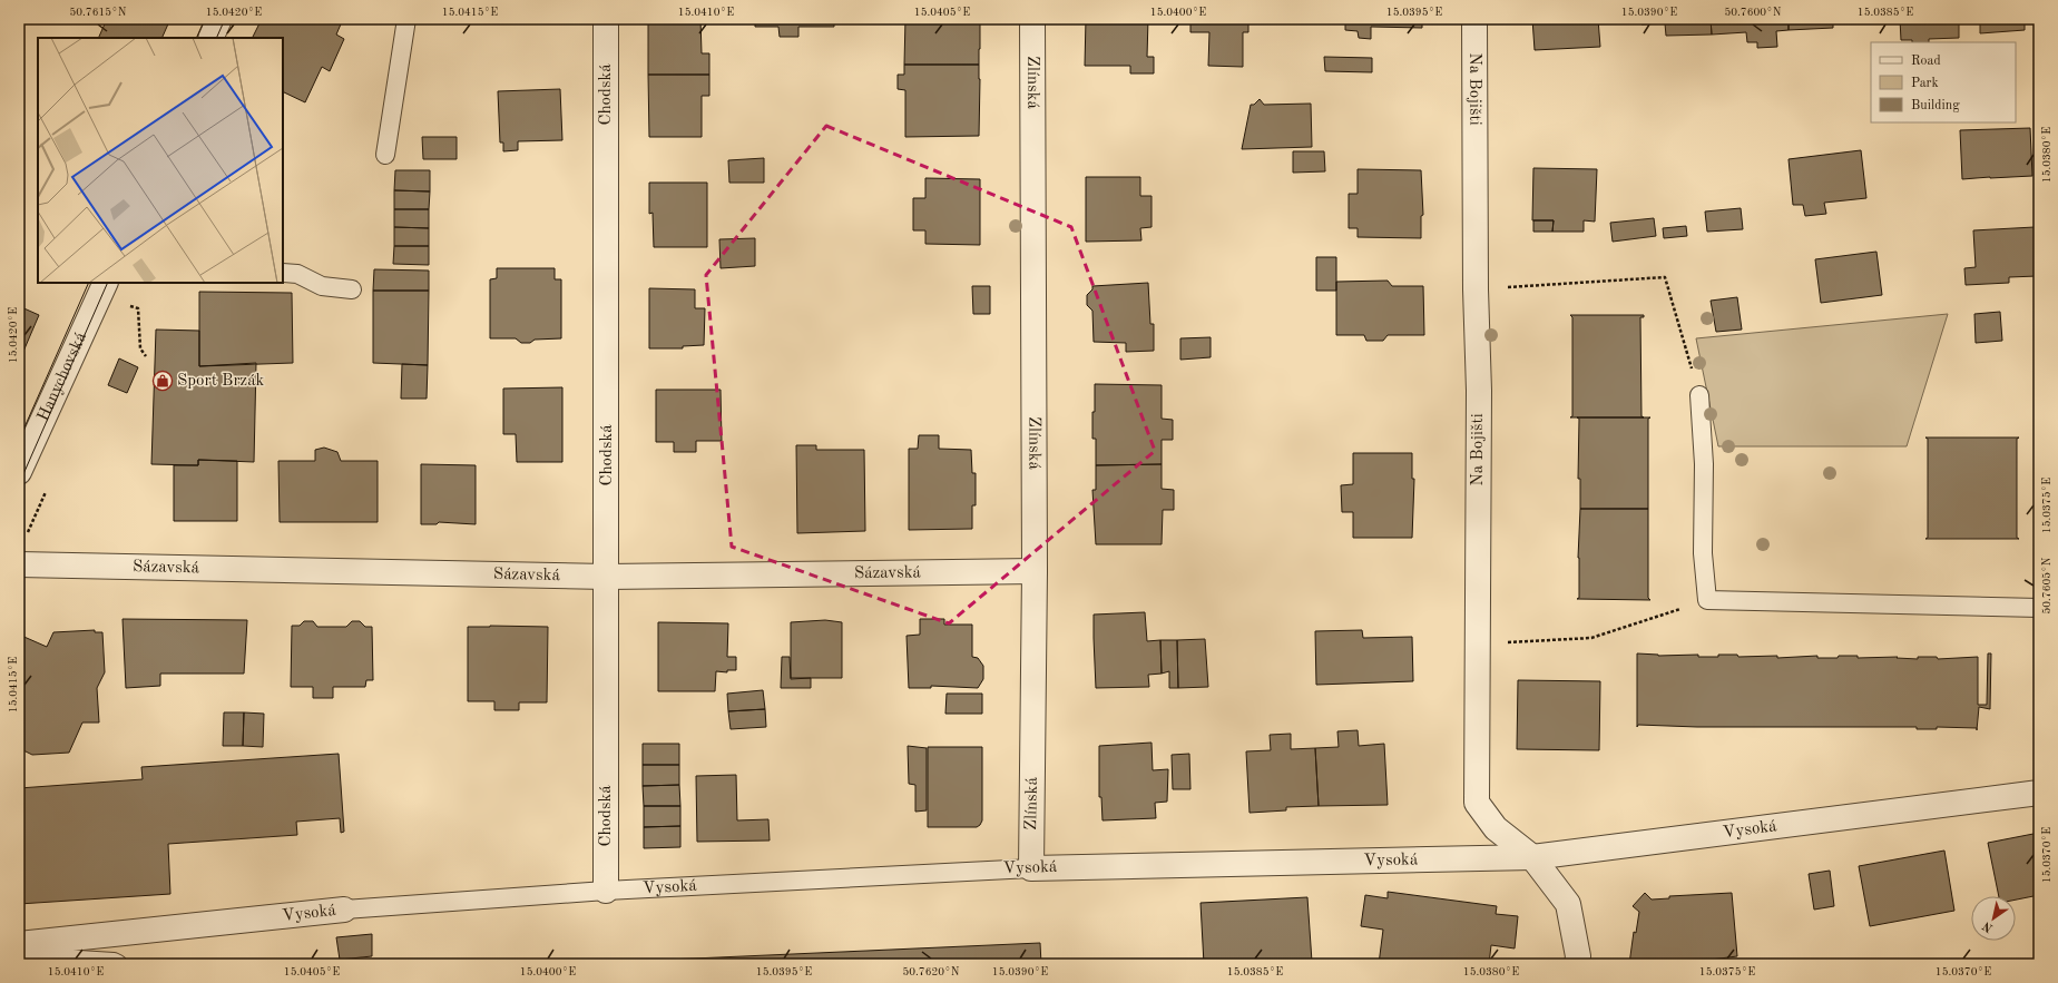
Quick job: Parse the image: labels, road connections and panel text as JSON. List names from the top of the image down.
{
  "streets": {
    "street": [
      "Zlínská",
      "Na Bojišti",
      "Chodská",
      "Hanychovská",
      "Sázavská",
      "Vysoká"
    ]
  },
  "crossings": [
    ["Zlínská", "Sázavská"],
    ["Zlínská", "Vysoká"],
    ["Na Bojišti", "Vysoká"],
    ["Chodská", "Sázavská"],
    ["Chodská", "Vysoká"]
  ],
  "places": {
    "shop": ["Sport Brzák"]
  },
  "legend": ["Road", "Park", "Building"],
  "north": "bottom left",
  "coordinates": [
    "50.7615°N",
    "15.0420°E",
    "15.0415°E",
    "15.0410°E",
    "15.0405°E",
    "15.0400°E",
    "15.0395°E",
    "15.0390°E",
    "50.7600°N",
    "15.0385°E",
    "15.0380°E",
    "15.0375°E",
    "50.7605°N",
    "15.0370°E",
    "50.7620°N"
  ]
}
